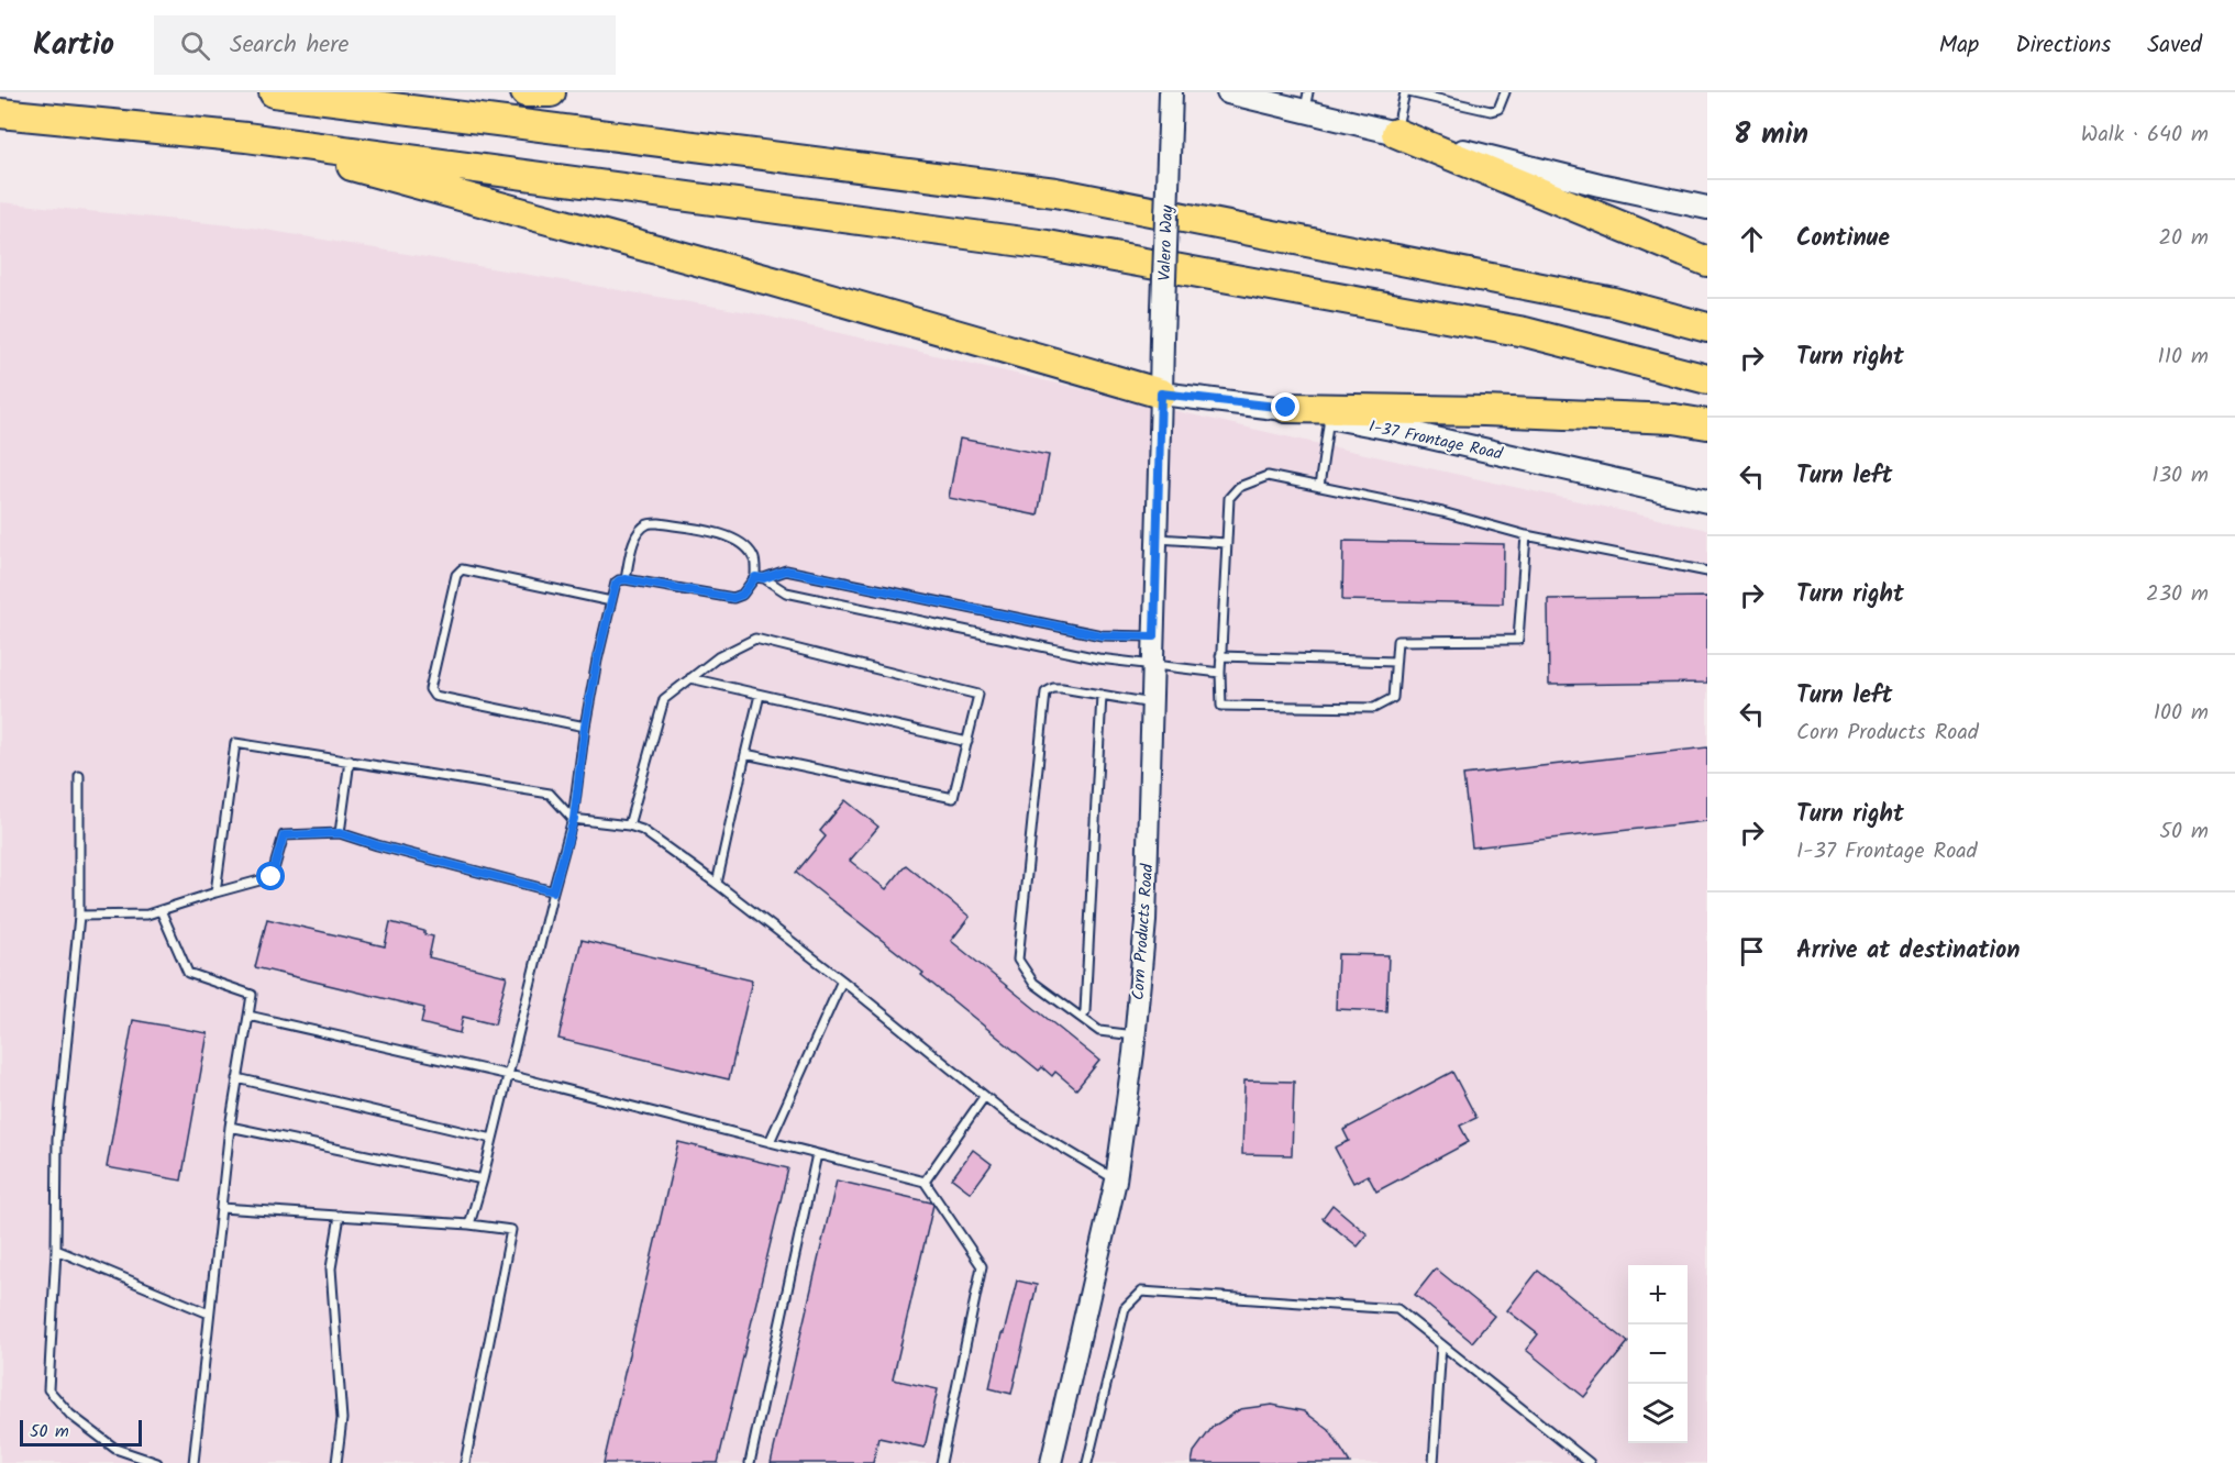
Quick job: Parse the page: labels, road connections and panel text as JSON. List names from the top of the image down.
{
  "streets": {
    "main road": ["Valero Way", "I-37 Frontage Road"],
    "street": ["Corn Products Road"]
  },
  "crossings": [
    ["Valero Way", "I-37 Frontage Road"],
    ["Valero Way", "Corn Products Road"],
    ["I-37 Frontage Road", "Corn Products Road"]
  ],
  "scale_bar": "50 m",
  "page": {
    "header": "Kartio",
    "search": "Search here",
    "nav": ["Map", "Directions", "Saved"],
    "heading": ["8 min", "Walk · 640 m"],
    "list": [
      ["Continue", "20 m"],
      ["Turn right", "110 m"],
      ["Turn left", "130 m"],
      ["Turn right", "230 m"],
      ["Turn left", "Corn Products Road", "100 m"],
      ["Turn right", "I-37 Frontage Road", "50 m"],
      "Arrive at destination"
    ],
    "map_buttons": ["+", "−"],
    "scale": "50 m"
  }
}
